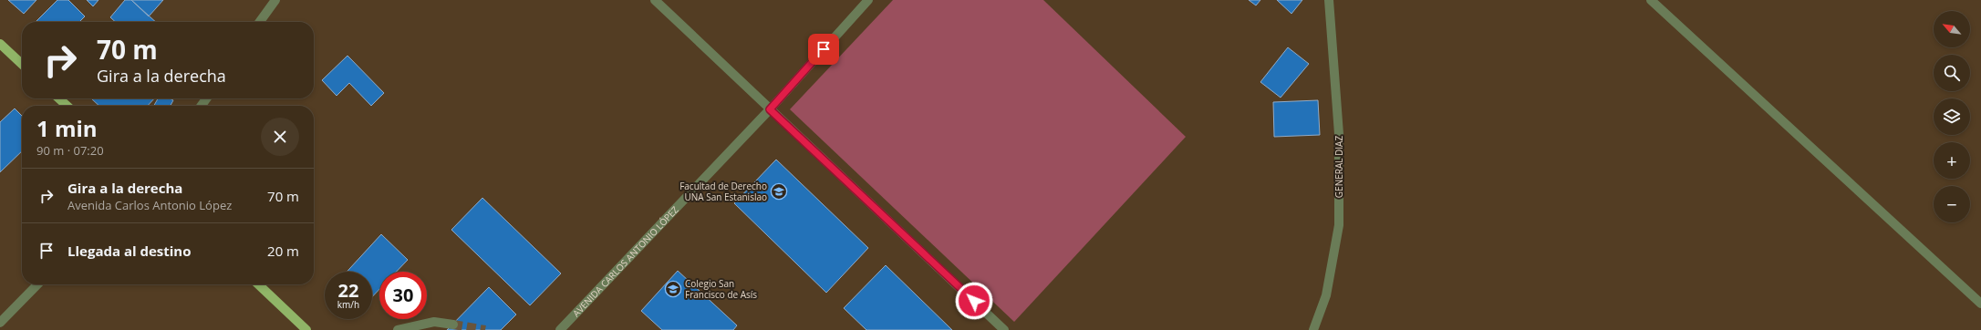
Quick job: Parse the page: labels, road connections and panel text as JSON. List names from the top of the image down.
{
  "streets": {
    "street": ["GENERAL DIAZ", "AVENIDA CARLOS ANTONIO LÓPEZ"]
  },
  "places": {
    "school or university": ["Facultad de Derecho UNA San Estanislao", "Colegio San Francisco de Asís"]
  },
  "north": "top left",
  "page": {
    "map_buttons": ["+", "−"],
    "turn": ["70 m", "Gira a la derecha"],
    "heading": ["1 min", "90 m · 07:20"],
    "list": [
      {
        "name": "Gira a la derecha",
        "note": "Avenida Carlos Antonio López",
        "value": "70 m"
      },
      {
        "name": "Llegada al destino",
        "value": "20 m"
      }
    ],
    "speed": "22 km/h",
    "limit": "30"
  }
}
